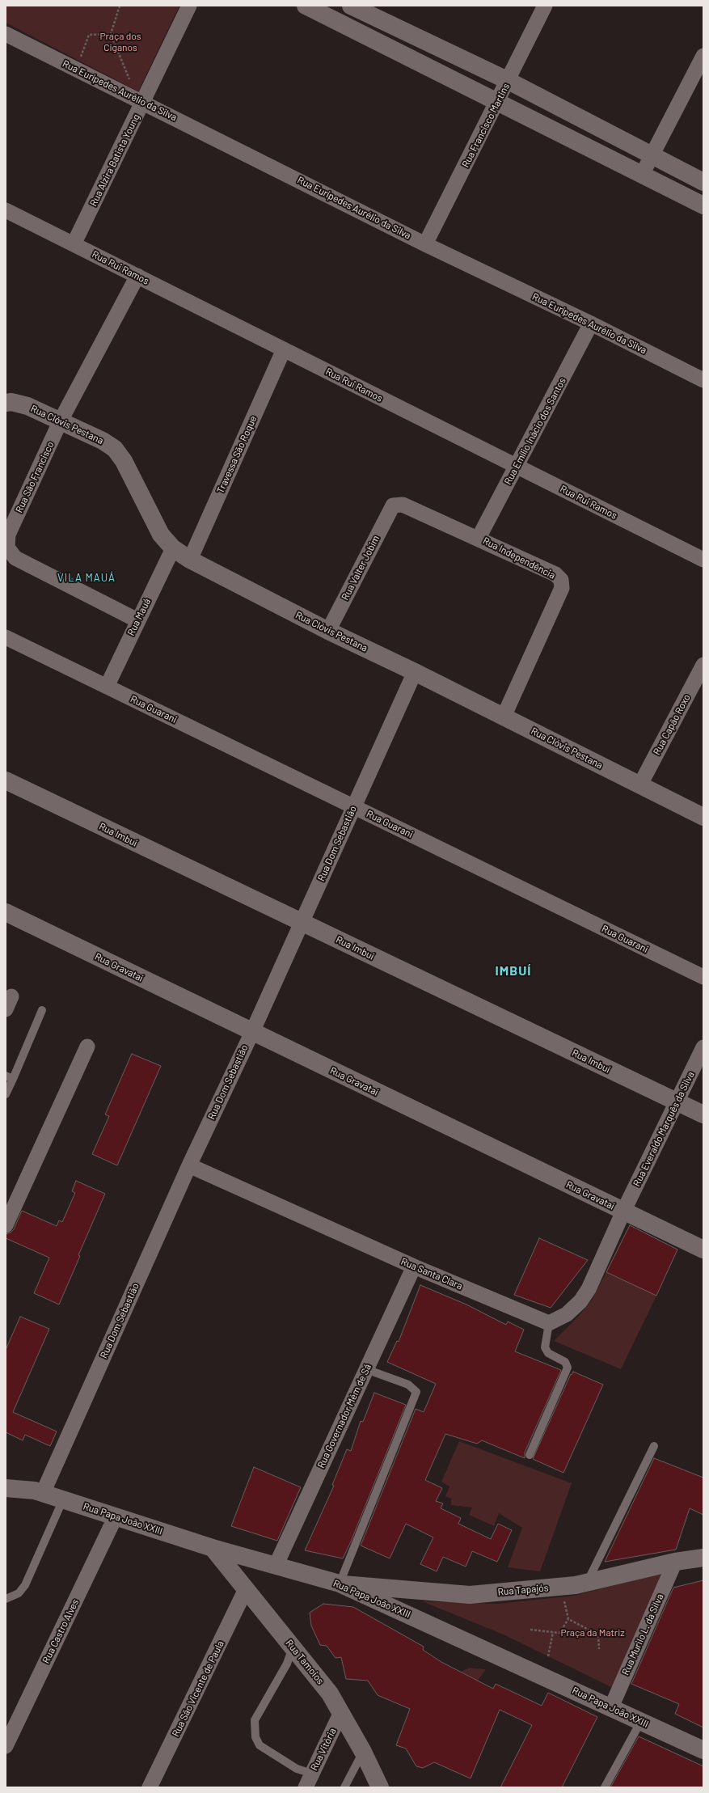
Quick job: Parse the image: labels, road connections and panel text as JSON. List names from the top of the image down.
{
  "streets": {
    "street": [
      "Rua Eurípedes Aurélio da Silva",
      "Rua Francisco Martins",
      "Rua Alzira Batista Young",
      "Rua Rui Ramos",
      "Rua Clóvis Pestana",
      "Rua Emílio Inácio dos Santos",
      "Travessa São Roque",
      "Rua São Francisco",
      "Rua Independência",
      "Rua Valter Jobim",
      "Rua Mauá",
      "Rua Guarani",
      "Rua Capão Roxo",
      "Rua Imbuí",
      "Rua Dom Sebastião",
      "Rua Gravataí",
      "Rua Everaldo Marquês da Silva",
      "Rua Santa Clara",
      "Rua Governador Mém de Sá",
      "Rua Papa João XXIII",
      "Rua Tapajós",
      "Rua Castro Alves",
      "Rua Murilo L. da Silva",
      "Rua Tamoios",
      "Rua São Vicente de Paula",
      "Rua Vitória"
    ]
  },
  "crossings": [
    ["Rua Eurípedes Aurélio da Silva", "Rua Francisco Martins"],
    ["Rua Eurípedes Aurélio da Silva", "Rua Alzira Batista Young"],
    ["Rua Eurípedes Aurélio da Silva", "Rua Emílio Inácio dos Santos"],
    ["Rua Alzira Batista Young", "Rua Rui Ramos"],
    ["Rua Rui Ramos", "Rua Emílio Inácio dos Santos"],
    ["Rua Rui Ramos", "Travessa São Roque"],
    ["Rua Rui Ramos", "Rua São Francisco"],
    ["Rua Clóvis Pestana", "Travessa São Roque"],
    ["Rua Clóvis Pestana", "Rua São Francisco"],
    ["Rua Clóvis Pestana", "Rua Independência"],
    ["Rua Clóvis Pestana", "Rua Valter Jobim"],
    ["Rua Clóvis Pestana", "Rua Mauá"],
    ["Rua Clóvis Pestana", "Rua Capão Roxo"],
    ["Rua Clóvis Pestana", "Rua Dom Sebastião"],
    ["Rua Emílio Inácio dos Santos", "Rua Independência"],
    ["Rua São Francisco", "Rua Mauá"],
    ["Rua Independência", "Rua Valter Jobim"],
    ["Rua Mauá", "Rua Guarani"],
    ["Rua Guarani", "Rua Dom Sebastião"],
    ["Rua Imbuí", "Rua Dom Sebastião"],
    ["Rua Imbuí", "Rua Everaldo Marquês da Silva"],
    ["Rua Dom Sebastião", "Rua Gravataí"],
    ["Rua Dom Sebastião", "Rua Santa Clara"],
    ["Rua Dom Sebastião", "Rua Papa João XXIII"],
    ["Rua Gravataí", "Rua Everaldo Marquês da Silva"],
    ["Rua Santa Clara", "Rua Governador Mém de Sá"],
    ["Rua Governador Mém de Sá", "Rua Papa João XXIII"],
    ["Rua Papa João XXIII", "Rua Tapajós"],
    ["Rua Papa João XXIII", "Rua Castro Alves"],
    ["Rua Papa João XXIII", "Rua Murilo L. da Silva"],
    ["Rua Papa João XXIII", "Rua Tamoios"],
    ["Rua Tapajós", "Rua Murilo L. da Silva"],
    ["Rua Tamoios", "Rua São Vicente de Paula"],
    ["Rua Tamoios", "Rua Vitória"]
  ],
  "districts": ["VILA MAUÁ", "IMBUÍ"],
  "parks": ["Praça dos Ciganos", "Praça da Matriz"]
}
